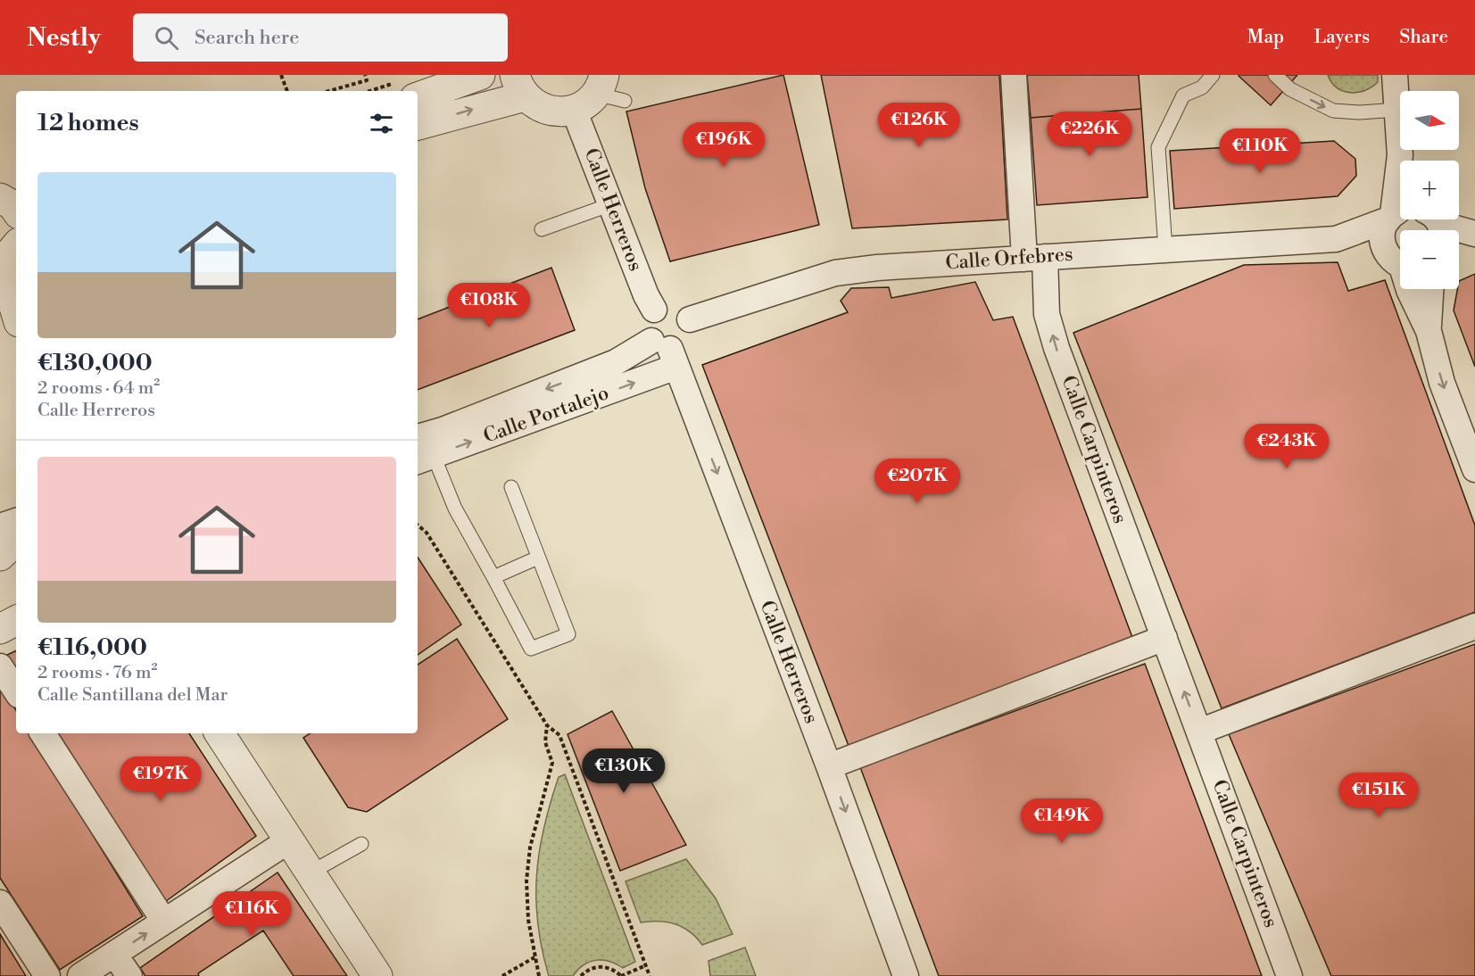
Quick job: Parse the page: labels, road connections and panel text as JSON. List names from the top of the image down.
{
  "streets": {
    "street": [
      "Calle Herreros",
      "Calle Orfebres",
      "Calle Portalejo",
      "Calle Carpinteros"
    ]
  },
  "crossings": [
    ["Calle Herreros", "Calle Orfebres"],
    ["Calle Herreros", "Calle Portalejo"],
    ["Calle Orfebres", "Calle Portalejo"],
    ["Calle Orfebres", "Calle Carpinteros"]
  ],
  "one_way": ["Calle Herreros", "Calle Carpinteros"],
  "north": "right",
  "page": {
    "header": "Nestly",
    "search": "Search here",
    "nav": ["Map", "Layers", "Share"],
    "map_buttons": ["+", "−"],
    "heading": "12 homes",
    "price": [
      "€126K",
      "€226K",
      "€196K",
      "€110K",
      "€108K",
      "€243K",
      "€207K",
      "€130K",
      "€197K",
      "€151K",
      "€149K",
      "€116K"
    ],
    "list": [
      {
        "name": "€130,000",
        "note": "2 rooms · 64 m² · Calle Herreros"
      },
      {
        "name": "€116,000",
        "note": "2 rooms · 76 m² · Calle Santillana del Mar"
      }
    ]
  }
}
